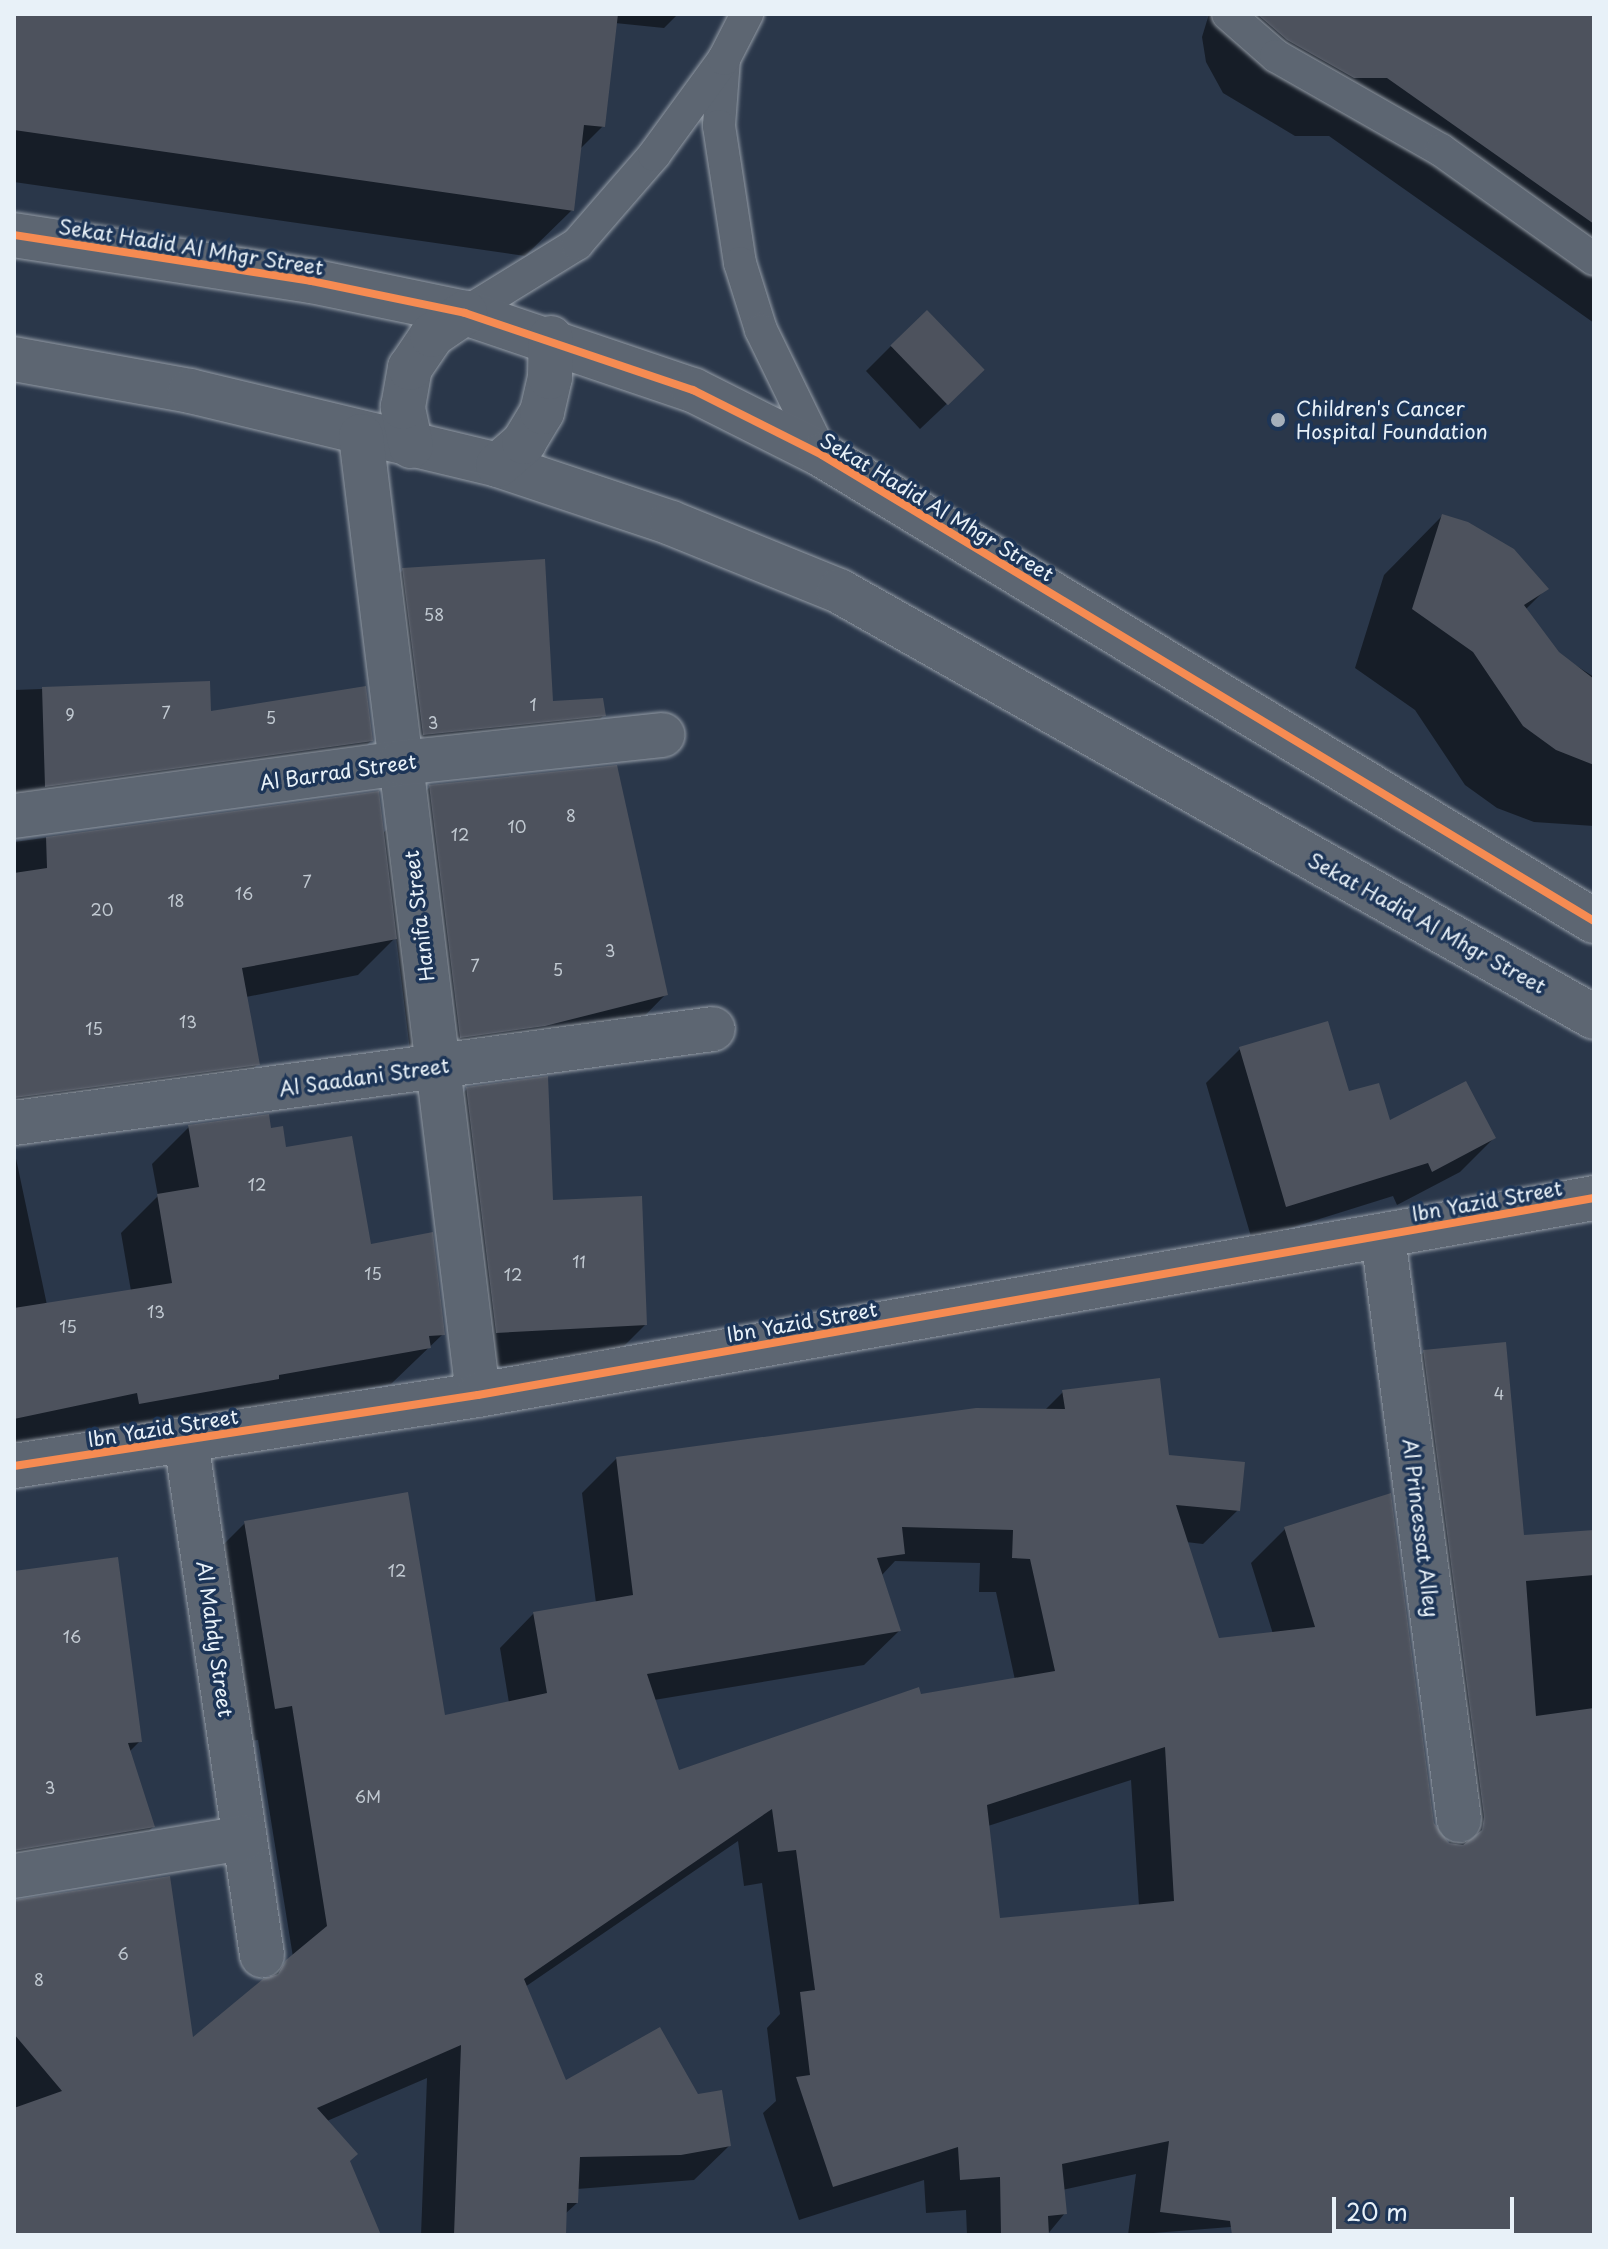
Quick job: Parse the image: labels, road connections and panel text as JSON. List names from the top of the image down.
{
  "streets": {
    "street": [
      "Sekat Hadid Al Mhgr Street",
      "Al Barrad Street",
      "Hanifa Street",
      "Al Saadani Street",
      "Ibn Yazid Street",
      "Al Princessat Alley",
      "Al Mahdy Street"
    ]
  },
  "crossings": [
    ["Sekat Hadid Al Mhgr Street", "Hanifa Street"],
    ["Al Barrad Street", "Hanifa Street"],
    ["Hanifa Street", "Al Saadani Street"],
    ["Hanifa Street", "Ibn Yazid Street"],
    ["Ibn Yazid Street", "Al Princessat Alley"],
    ["Ibn Yazid Street", "Al Mahdy Street"]
  ],
  "places": ["Children's Cancer Hospital Foundation"],
  "house_numbers": [
    "58",
    "1",
    "7",
    "9",
    "5",
    "3",
    "8",
    "10",
    "12",
    "7",
    "16",
    "18",
    "20",
    "3",
    "7",
    "5",
    "13",
    "15",
    "12",
    "11",
    "15",
    "12",
    "13",
    "15",
    "4",
    "12",
    "16",
    "3",
    "6M",
    "6",
    "8"
  ],
  "scale_bar": "20 m"
}
